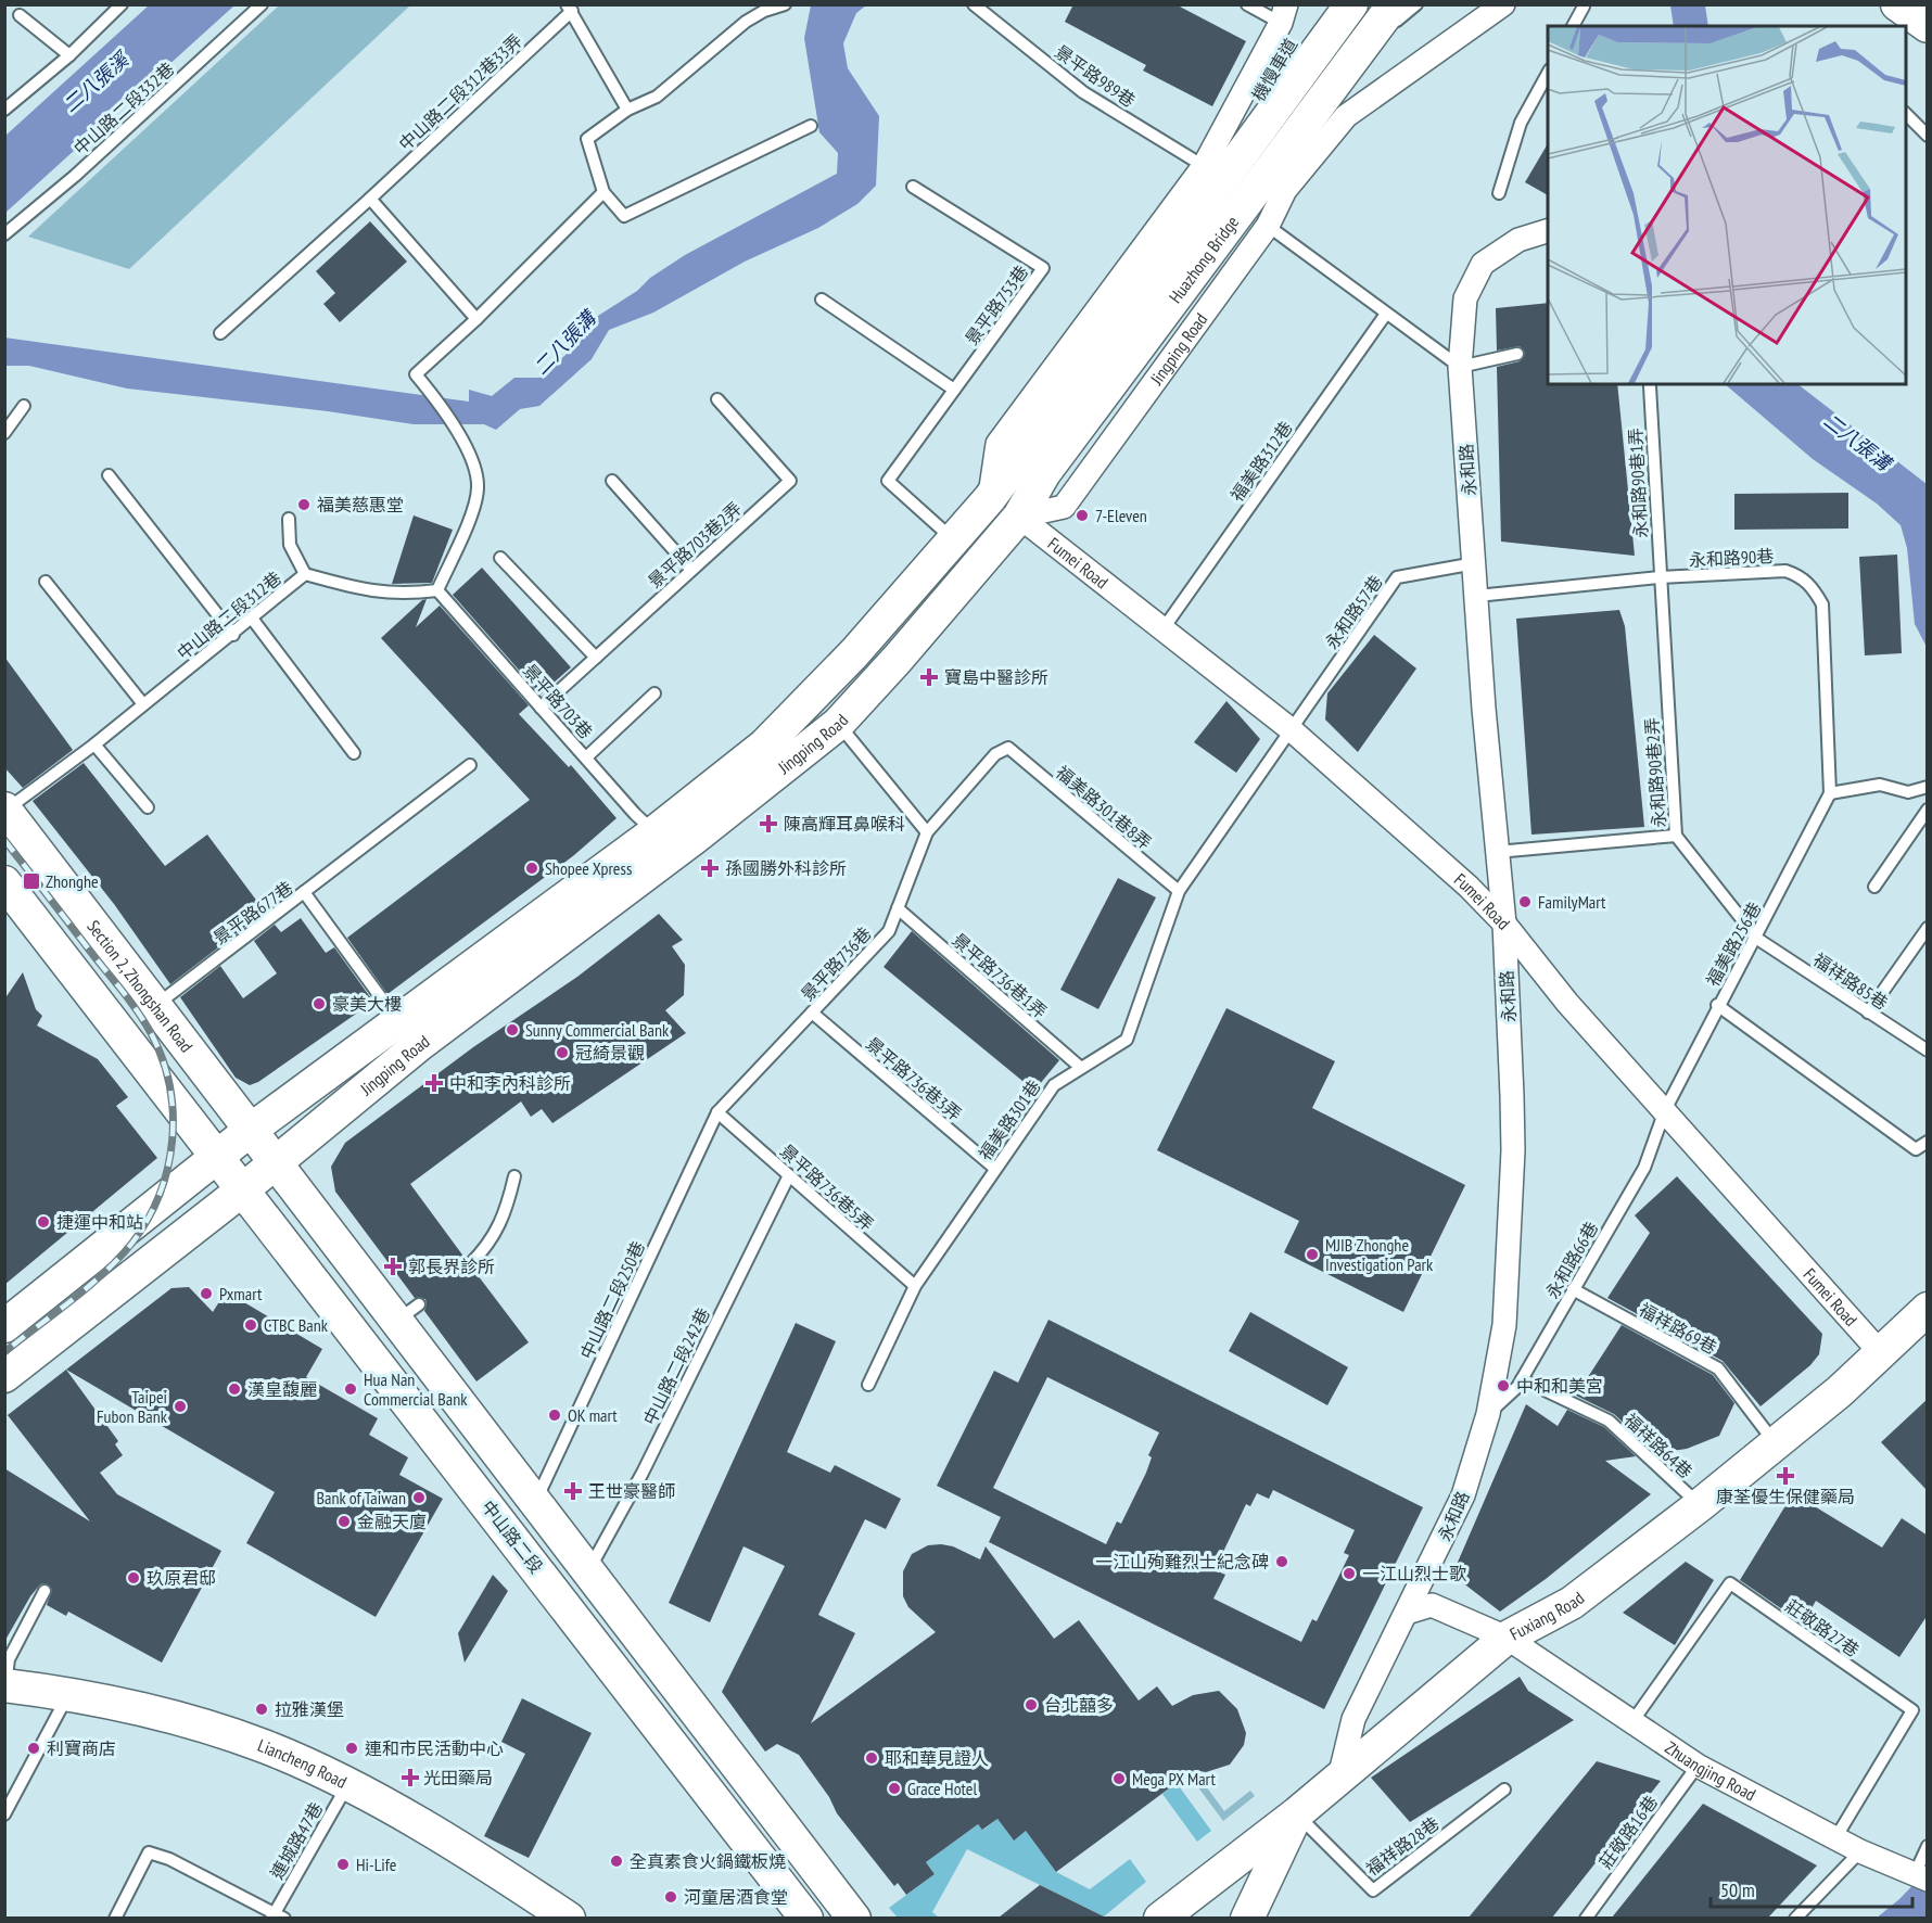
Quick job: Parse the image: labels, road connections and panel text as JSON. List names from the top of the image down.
{
  "streets": {
    "main road": [
      "Huazhong Bridge",
      "Jingping Road",
      "Section 2, Zhongshan Road",
      "中山路二段",
      "Fuxiang Road",
      "Liancheng Road"
    ],
    "street": ["永和路", "Fumei Road", "Zhuangjing Road"],
    "lane": [
      "機慢車道",
      "景平路989巷",
      "中山路二段312巷33弄",
      "中山路二段332巷",
      "景平路753巷",
      "福美路312巷",
      "永和路90巷1弄",
      "景平路703巷2弄",
      "永和路90巷",
      "永和路57巷",
      "中山路二段312巷",
      "景平路703巷",
      "永和路90巷2弄",
      "福美路301巷8弄",
      "景平路677巷",
      "福美路256巷",
      "景平路736巷",
      "景平路736巷1弄",
      "福祥路85巷",
      "景平路736巷3弄",
      "福美路301巷",
      "景平路736巷5弄",
      "永和路66巷",
      "中山路二段250巷",
      "福祥路69巷",
      "中山路二段242巷",
      "福祥路64巷",
      "莊敬路27巷",
      "莊敬路16巷",
      "連城路47巷",
      "福祥路28巷"
    ]
  },
  "crossings": [
    ["機慢車道", "Huazhong Bridge"],
    ["Huazhong Bridge", "Jingping Road"],
    ["Huazhong Bridge", "Fumei Road"],
    ["景平路753巷", "Jingping Road"],
    ["Jingping Road", "Fumei Road"],
    ["Jingping Road", "景平路703巷"],
    ["Jingping Road", "景平路677巷"],
    ["Jingping Road", "Section 2, Zhongshan Road"],
    ["Jingping Road", "中山路二段"],
    ["福美路312巷", "Fumei Road"],
    ["永和路", "永和路90巷"],
    ["永和路", "Fumei Road"],
    ["永和路", "永和路57巷"],
    ["永和路", "永和路66巷"],
    ["永和路", "Fuxiang Road"],
    ["永和路", "Zhuangjing Road"],
    ["永和路90巷1弄", "永和路90巷"],
    ["永和路90巷1弄", "永和路90巷2弄"],
    ["景平路703巷2弄", "景平路703巷"],
    ["永和路90巷", "永和路90巷2弄"],
    ["永和路90巷", "福美路256巷"],
    ["Fumei Road", "永和路57巷"],
    ["Fumei Road", "福美路256巷"],
    ["Fumei Road", "福美路301巷"],
    ["Fumei Road", "永和路66巷"],
    ["Fumei Road", "Fuxiang Road"],
    ["永和路57巷", "福美路301巷"],
    ["中山路二段312巷", "景平路703巷"],
    ["中山路二段312巷", "Section 2, Zhongshan Road"],
    ["永和路90巷2弄", "福美路256巷"],
    ["永和路90巷2弄", "福祥路85巷"],
    ["福美路301巷8弄", "景平路736巷"],
    ["福美路301巷8弄", "福美路301巷"],
    ["景平路677巷", "Section 2, Zhongshan Road"],
    ["福美路256巷", "福祥路85巷"],
    ["福美路256巷", "永和路66巷"],
    ["景平路736巷", "景平路736巷1弄"],
    ["景平路736巷", "景平路736巷3弄"],
    ["景平路736巷", "景平路736巷5弄"],
    ["景平路736巷", "中山路二段250巷"],
    ["景平路736巷1弄", "福美路301巷"],
    ["景平路736巷3弄", "福美路301巷"],
    ["福美路301巷", "景平路736巷5弄"],
    ["景平路736巷5弄", "中山路二段250巷"],
    ["景平路736巷5弄", "中山路二段242巷"],
    ["永和路66巷", "福祥路69巷"],
    ["永和路66巷", "福祥路64巷"],
    ["福祥路69巷", "Fuxiang Road"],
    ["福祥路64巷", "Fuxiang Road"],
    ["Fuxiang Road", "Zhuangjing Road"],
    ["Fuxiang Road", "福祥路28巷"],
    ["莊敬路27巷", "Zhuangjing Road"],
    ["Liancheng Road", "連城路47巷"],
    ["Zhuangjing Road", "莊敬路16巷"]
  ],
  "water": ["二八張溪", "二八張溝"],
  "places": {
    "other": [
      "福美慈惠堂",
      "7-Eleven",
      "Shopee Xpress",
      "FamilyMart",
      "豪美大樓",
      "Sunny Commercial Bank",
      "冠綺景觀",
      "捷運中和站",
      "MJIB Zhonghe Investigation Park",
      "Pxmart",
      "CTBC Bank",
      "中和和美宮",
      "漢皇馥麗",
      "Hua Nan Commercial Bank",
      "Taipei Fubon Bank",
      "OK mart",
      "Bank of Taiwan",
      "金融天廈",
      "一江山殉難烈士紀念碑",
      "一江山烈士歌",
      "玖原君邸",
      "台北囍多",
      "拉雅漢堡",
      "利寶商店",
      "連和市民活動中心",
      "耶和華見證人",
      "Mega PX Mart",
      "Grace Hotel",
      "全真素食火鍋鐵板燒",
      "Hi-Life",
      "河童居酒食堂"
    ],
    "health": [
      "寶島中醫診所",
      "陳高輝耳鼻喉科",
      "孫國勝外科診所",
      "中和李內科診所",
      "郭長界診所",
      "康荃優生保健藥局",
      "王世豪醫師",
      "光田藥局"
    ],
    "transit": ["Zhonghe"]
  },
  "scale_bar": "50 m"
}
